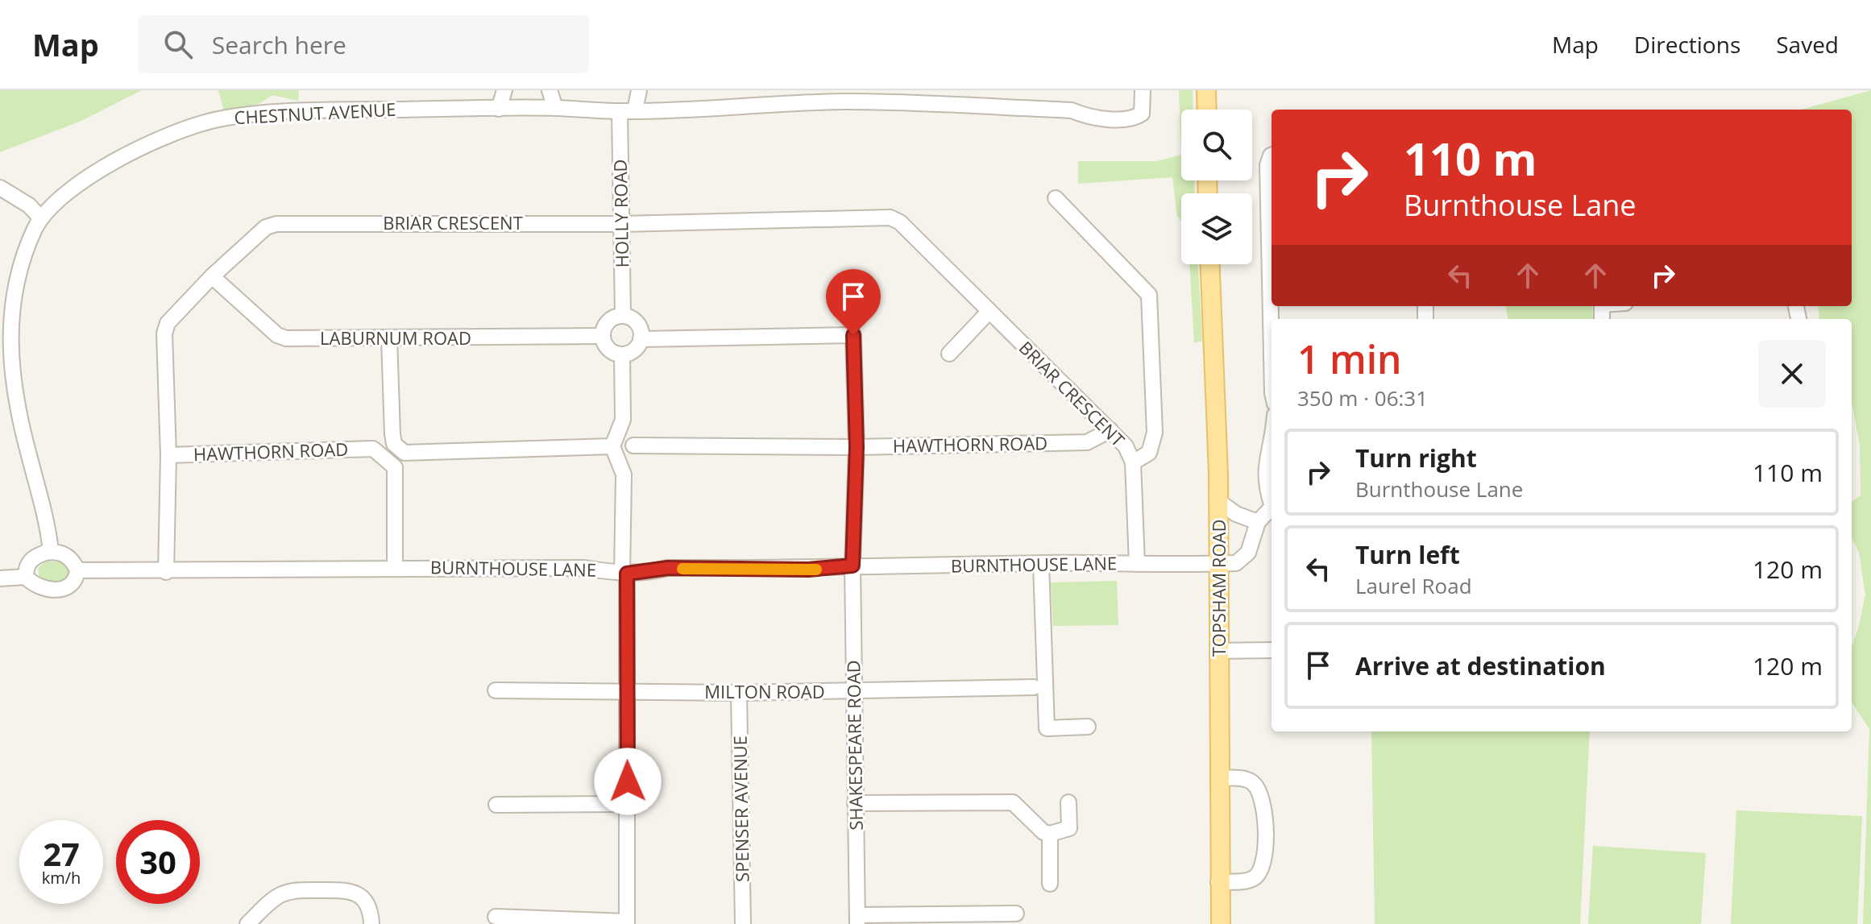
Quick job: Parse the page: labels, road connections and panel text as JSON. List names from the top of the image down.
{
  "streets": {
    "main road": ["TOPSHAM ROAD"],
    "street": [
      "CHESTNUT AVENUE",
      "HOLLY ROAD",
      "BRIAR CRESCENT",
      "LABURNUM ROAD",
      "HAWTHORN ROAD",
      "BURNTHOUSE LANE",
      "MILTON ROAD",
      "SHAKESPEARE ROAD",
      "SPENSER AVENUE"
    ]
  },
  "crossings": [
    ["CHESTNUT AVENUE", "HOLLY ROAD"],
    ["CHESTNUT AVENUE", "BURNTHOUSE LANE"],
    ["HOLLY ROAD", "BRIAR CRESCENT"],
    ["HOLLY ROAD", "LABURNUM ROAD"],
    ["HOLLY ROAD", "SHAKESPEARE ROAD"],
    ["BRIAR CRESCENT", "LABURNUM ROAD"],
    ["BRIAR CRESCENT", "HAWTHORN ROAD"],
    ["BRIAR CRESCENT", "BURNTHOUSE LANE"],
    ["LABURNUM ROAD", "SHAKESPEARE ROAD"],
    ["HAWTHORN ROAD", "BURNTHOUSE LANE"],
    ["HAWTHORN ROAD", "SHAKESPEARE ROAD"],
    ["BURNTHOUSE LANE", "TOPSHAM ROAD"],
    ["BURNTHOUSE LANE", "SHAKESPEARE ROAD"],
    ["MILTON ROAD", "SHAKESPEARE ROAD"],
    ["MILTON ROAD", "SPENSER AVENUE"]
  ],
  "page": {
    "header": "Map",
    "search": "Search here",
    "nav": ["Map", "Directions", "Saved"],
    "turn": ["110 m", "Burnthouse Lane"],
    "heading": ["1 min", "350 m · 06:31"],
    "list": [
      {
        "name": "Turn right",
        "note": "Burnthouse Lane",
        "value": "110 m"
      },
      {
        "name": "Turn left",
        "note": "Laurel Road",
        "value": "120 m"
      },
      {
        "name": "Arrive at destination",
        "value": "120 m"
      }
    ],
    "speed": "27 km/h",
    "limit": "30"
  }
}
